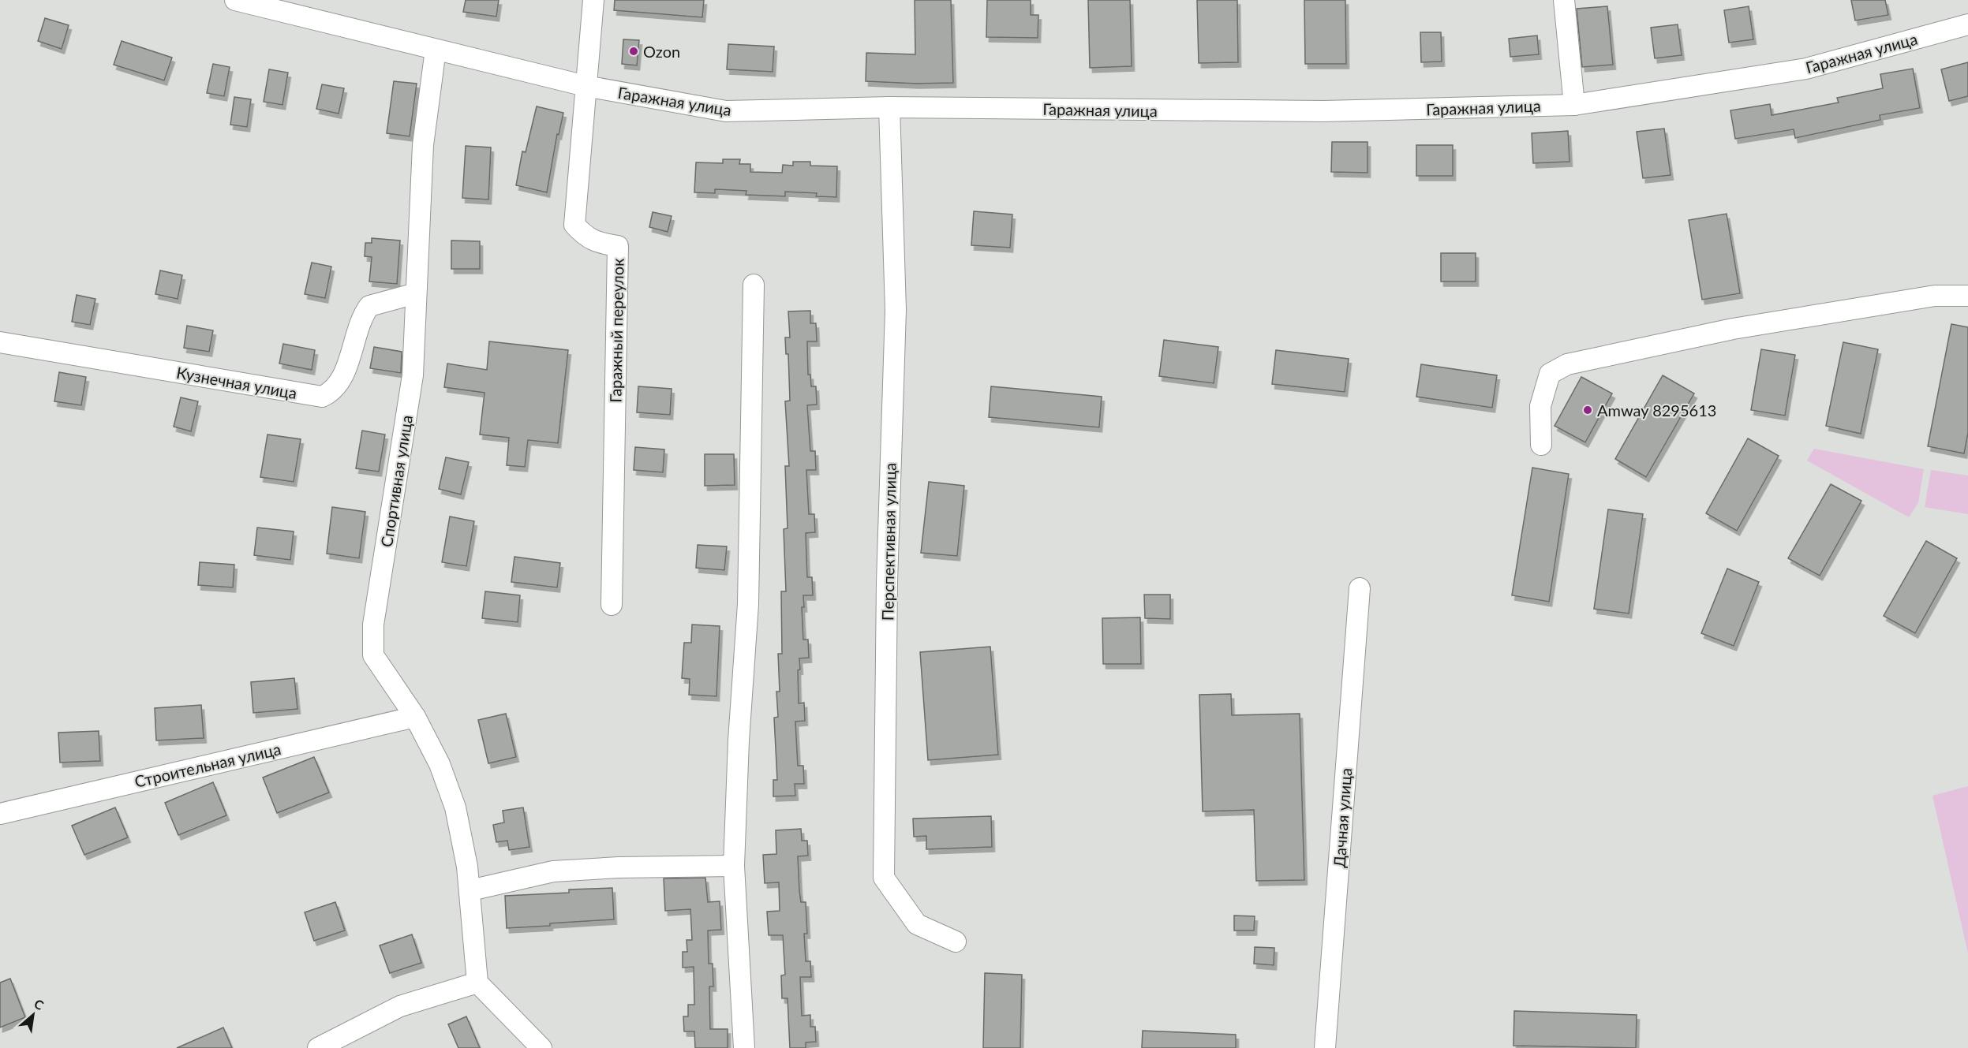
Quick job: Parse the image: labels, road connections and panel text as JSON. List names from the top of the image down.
{
  "streets": {
    "street": [
      "Гаражная улица",
      "Гаражный переулок",
      "Кузнечная улица",
      "Спортивная улица",
      "Перспективная улица",
      "Строительная улица",
      "Дачная улица"
    ]
  },
  "crossings": [
    ["Гаражная улица", "Гаражный переулок"],
    ["Гаражная улица", "Спортивная улица"],
    ["Гаражная улица", "Перспективная улица"],
    ["Кузнечная улица", "Спортивная улица"],
    ["Спортивная улица", "Строительная улица"]
  ],
  "places": ["Ozon", "Amway 8295613"],
  "north": "top right"
}
